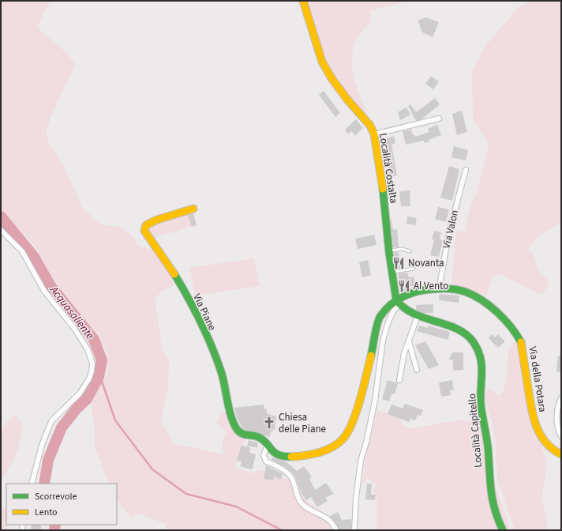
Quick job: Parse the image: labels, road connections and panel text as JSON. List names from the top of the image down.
{
  "streets": {
    "street": [
      "Località Costalta",
      "Via Valon",
      "Via Piane",
      "Via della Potara",
      "Località Capitello"
    ]
  },
  "crossings": [
    ["Località Costalta", "Via Piane"],
    ["Località Costalta", "Località Capitello"],
    ["Via Valon", "Via Piane"],
    ["Via Valon", "Via della Potara"],
    ["Via Piane", "Via della Potara"],
    ["Via Piane", "Località Capitello"]
  ],
  "water": ["Acquasaliente"],
  "places": {
    "restaurant": ["Novanta", "Al Vento"],
    "church": ["Chiesa delle Piane"]
  },
  "legend": ["Scorrevole", "Lento"]
}
